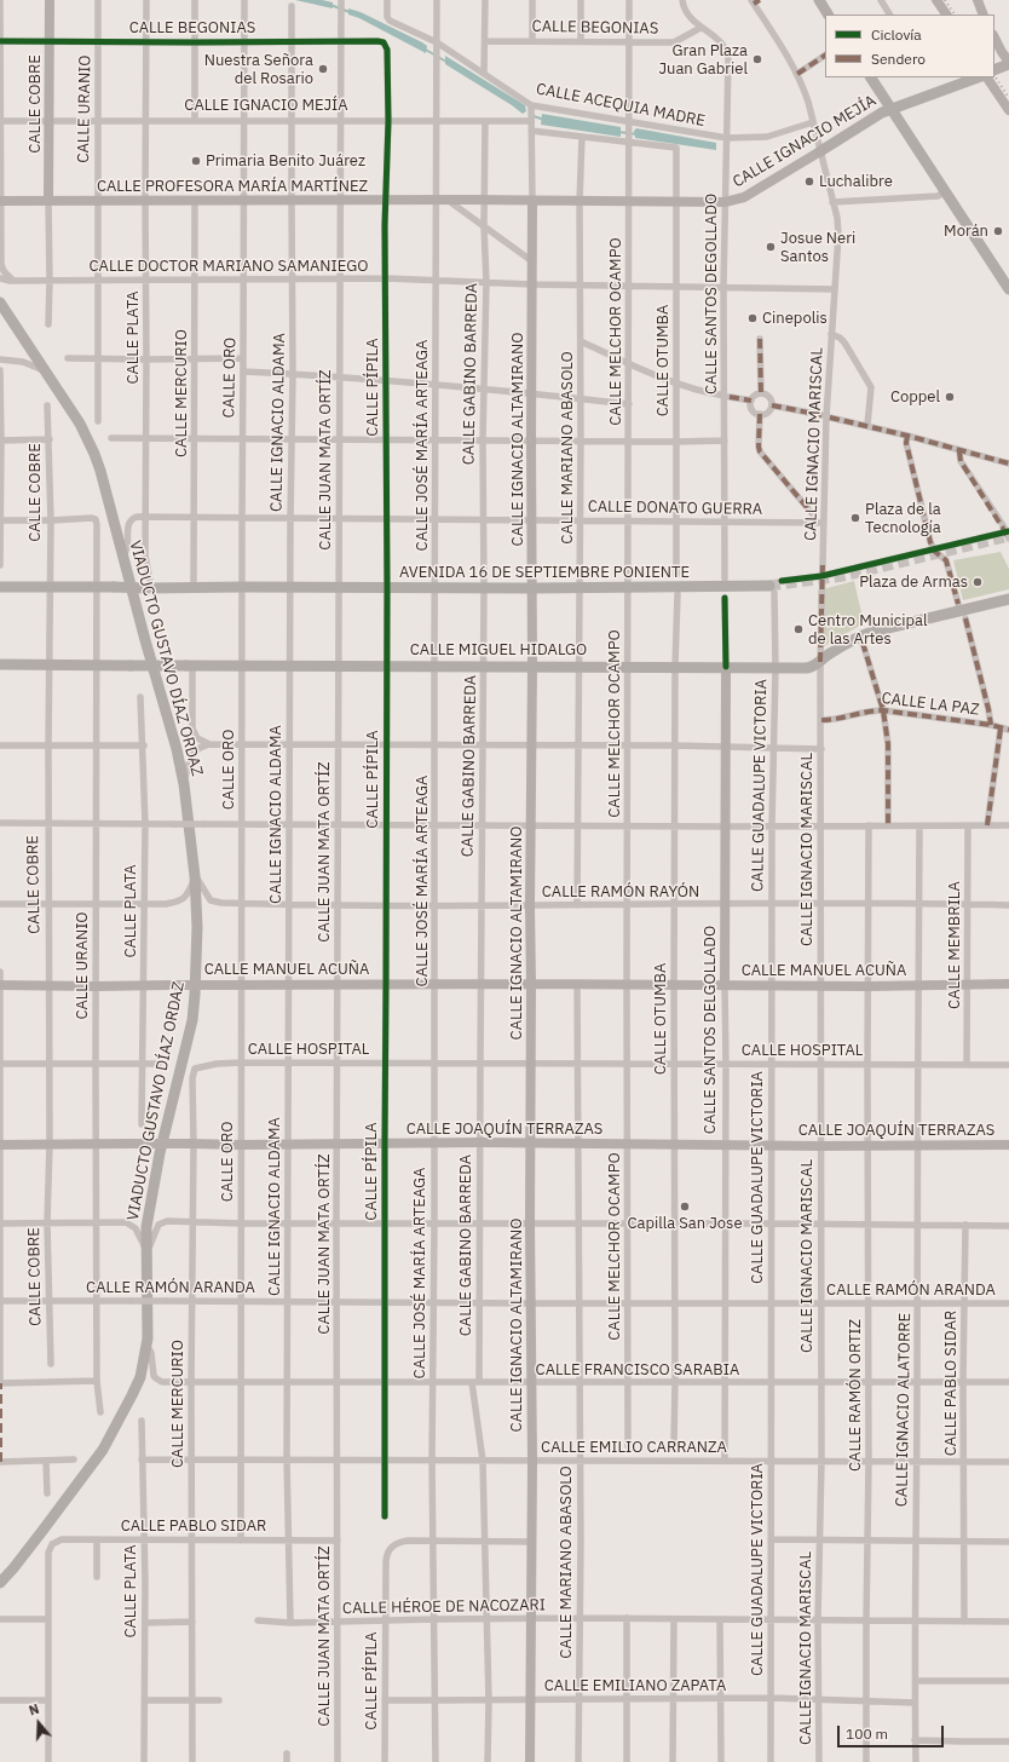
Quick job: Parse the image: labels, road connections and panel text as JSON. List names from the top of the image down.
{
  "streets": {
    "main road": [
      "CALLE IGNACIO MEJÍA",
      "AVENIDA 16 DE SEPTIEMBRE PONIENTE",
      "CALLE MIGUEL HIDALGO",
      "VIADUCTO GUSTAVO DÍAZ ORDAZ"
    ],
    "street": [
      "CALLE BEGONIAS",
      "CALLE COBRE",
      "CALLE ACEQUIA MADRE",
      "CALLE URANIO",
      "CALLE PROFESORA MARÍA MARTÍNEZ",
      "CALLE DOCTOR MARIANO SAMANIEGO",
      "CALLE SANTOS DEGOLLADO",
      "CALLE MELCHOR OCAMPO",
      "CALLE PLATA",
      "CALLE OTUMBA",
      "CALLE GABINO BARREDA",
      "CALLE ORO",
      "CALLE PÍPILA",
      "CALLE MERCURIO",
      "CALLE IGNACIO ALDAMA",
      "CALLE IGNACIO ALTAMIRANO",
      "CALLE IGNACIO MARISCAL",
      "CALLE JOSÉ MARÍA ARTEAGA",
      "CALLE MARIANO ABASOLO",
      "CALLE JUAN MATA ORTÍZ",
      "CALLE DONATO GUERRA",
      "CALLE LA PAZ",
      "CALLE GUADALUPE VICTORIA",
      "CALLE RAMÓN RAYÓN",
      "CALLE MEMBRILA",
      "CALLE MANUEL ACUÑA",
      "CALLE SANTOS DELGOLLADO",
      "CALLE HOSPITAL",
      "CALLE JOAQUÍN TERRAZAS",
      "CALLE RAMÓN ARANDA",
      "CALLE FRANCISCO SARABIA",
      "CALLE PABLO SIDAR",
      "CALLE RAMÓN ORTIZ",
      "CALLE IGNACIO ALATORRE",
      "CALLE EMILIO CARRANZA",
      "CALLE HÉROE DE NACOZARI",
      "CALLE EMILIANO ZAPATA"
    ]
  },
  "crossings": [
    ["CALLE BEGONIAS", "CALLE COBRE"],
    ["CALLE BEGONIAS", "CALLE URANIO"],
    ["CALLE BEGONIAS", "CALLE SANTOS DEGOLLADO"],
    ["CALLE BEGONIAS", "CALLE MELCHOR OCAMPO"],
    ["CALLE BEGONIAS", "CALLE PLATA"],
    ["CALLE BEGONIAS", "CALLE ORO"],
    ["CALLE BEGONIAS", "CALLE PÍPILA"],
    ["CALLE BEGONIAS", "CALLE IGNACIO ALDAMA"],
    ["CALLE BEGONIAS", "CALLE JUAN MATA ORTÍZ"],
    ["CALLE COBRE", "CALLE IGNACIO MEJÍA"],
    ["CALLE COBRE", "CALLE URANIO"],
    ["CALLE COBRE", "CALLE PROFESORA MARÍA MARTÍNEZ"],
    ["CALLE COBRE", "CALLE DOCTOR MARIANO SAMANIEGO"],
    ["CALLE COBRE", "AVENIDA 16 DE SEPTIEMBRE PONIENTE"],
    ["CALLE COBRE", "CALLE MIGUEL HIDALGO"],
    ["CALLE COBRE", "CALLE MANUEL ACUÑA"],
    ["CALLE COBRE", "CALLE JOAQUÍN TERRAZAS"],
    ["CALLE COBRE", "CALLE RAMÓN ARANDA"],
    ["CALLE IGNACIO MEJÍA", "CALLE URANIO"],
    ["CALLE IGNACIO MEJÍA", "CALLE PROFESORA MARÍA MARTÍNEZ"],
    ["CALLE IGNACIO MEJÍA", "CALLE SANTOS DEGOLLADO"],
    ["CALLE IGNACIO MEJÍA", "CALLE PLATA"],
    ["CALLE IGNACIO MEJÍA", "CALLE GABINO BARREDA"],
    ["CALLE IGNACIO MEJÍA", "CALLE ORO"],
    ["CALLE IGNACIO MEJÍA", "CALLE PÍPILA"],
    ["CALLE IGNACIO MEJÍA", "CALLE IGNACIO ALDAMA"],
    ["CALLE IGNACIO MEJÍA", "CALLE IGNACIO ALTAMIRANO"],
    ["CALLE IGNACIO MEJÍA", "CALLE IGNACIO MARISCAL"],
    ["CALLE IGNACIO MEJÍA", "CALLE JOSÉ MARÍA ARTEAGA"],
    ["CALLE IGNACIO MEJÍA", "CALLE JUAN MATA ORTÍZ"],
    ["CALLE ACEQUIA MADRE", "CALLE SANTOS DEGOLLADO"],
    ["CALLE ACEQUIA MADRE", "CALLE MELCHOR OCAMPO"],
    ["CALLE ACEQUIA MADRE", "CALLE OTUMBA"],
    ["CALLE ACEQUIA MADRE", "CALLE IGNACIO ALTAMIRANO"],
    ["CALLE ACEQUIA MADRE", "CALLE IGNACIO MARISCAL"],
    ["CALLE ACEQUIA MADRE", "CALLE JOSÉ MARÍA ARTEAGA"],
    ["CALLE ACEQUIA MADRE", "CALLE MARIANO ABASOLO"],
    ["CALLE URANIO", "CALLE PROFESORA MARÍA MARTÍNEZ"],
    ["CALLE URANIO", "CALLE DOCTOR MARIANO SAMANIEGO"],
    ["CALLE URANIO", "AVENIDA 16 DE SEPTIEMBRE PONIENTE"],
    ["CALLE URANIO", "CALLE MIGUEL HIDALGO"],
    ["CALLE URANIO", "CALLE MANUEL ACUÑA"],
    ["CALLE URANIO", "CALLE JOAQUÍN TERRAZAS"],
    ["CALLE URANIO", "CALLE RAMÓN ARANDA"],
    ["CALLE PROFESORA MARÍA MARTÍNEZ", "CALLE SANTOS DEGOLLADO"],
    ["CALLE PROFESORA MARÍA MARTÍNEZ", "CALLE MELCHOR OCAMPO"],
    ["CALLE PROFESORA MARÍA MARTÍNEZ", "CALLE PLATA"],
    ["CALLE PROFESORA MARÍA MARTÍNEZ", "CALLE OTUMBA"],
    ["CALLE PROFESORA MARÍA MARTÍNEZ", "CALLE GABINO BARREDA"],
    ["CALLE PROFESORA MARÍA MARTÍNEZ", "CALLE ORO"],
    ["CALLE PROFESORA MARÍA MARTÍNEZ", "CALLE PÍPILA"],
    ["CALLE PROFESORA MARÍA MARTÍNEZ", "CALLE MERCURIO"],
    ["CALLE PROFESORA MARÍA MARTÍNEZ", "CALLE IGNACIO ALDAMA"],
    ["CALLE PROFESORA MARÍA MARTÍNEZ", "CALLE IGNACIO ALTAMIRANO"],
    ["CALLE PROFESORA MARÍA MARTÍNEZ", "CALLE JOSÉ MARÍA ARTEAGA"],
    ["CALLE PROFESORA MARÍA MARTÍNEZ", "CALLE MARIANO ABASOLO"],
    ["CALLE PROFESORA MARÍA MARTÍNEZ", "CALLE JUAN MATA ORTÍZ"],
    ["CALLE DOCTOR MARIANO SAMANIEGO", "CALLE SANTOS DEGOLLADO"],
    ["CALLE DOCTOR MARIANO SAMANIEGO", "CALLE MELCHOR OCAMPO"],
    ["CALLE DOCTOR MARIANO SAMANIEGO", "CALLE PLATA"],
    ["CALLE DOCTOR MARIANO SAMANIEGO", "CALLE OTUMBA"],
    ["CALLE DOCTOR MARIANO SAMANIEGO", "CALLE GABINO BARREDA"],
    ["CALLE DOCTOR MARIANO SAMANIEGO", "CALLE ORO"],
    ["CALLE DOCTOR MARIANO SAMANIEGO", "CALLE PÍPILA"],
    ["CALLE DOCTOR MARIANO SAMANIEGO", "CALLE MERCURIO"],
    ["CALLE DOCTOR MARIANO SAMANIEGO", "CALLE IGNACIO ALDAMA"],
    ["CALLE DOCTOR MARIANO SAMANIEGO", "CALLE IGNACIO ALTAMIRANO"],
    ["CALLE DOCTOR MARIANO SAMANIEGO", "CALLE IGNACIO MARISCAL"],
    ["CALLE DOCTOR MARIANO SAMANIEGO", "CALLE JOSÉ MARÍA ARTEAGA"],
    ["CALLE DOCTOR MARIANO SAMANIEGO", "CALLE MARIANO ABASOLO"],
    ["CALLE DOCTOR MARIANO SAMANIEGO", "CALLE JUAN MATA ORTÍZ"],
    ["CALLE SANTOS DEGOLLADO", "CALLE DONATO GUERRA"],
    ["CALLE MELCHOR OCAMPO", "CALLE DONATO GUERRA"],
    ["CALLE MELCHOR OCAMPO", "AVENIDA 16 DE SEPTIEMBRE PONIENTE"],
    ["CALLE MELCHOR OCAMPO", "CALLE MIGUEL HIDALGO"],
    ["CALLE MELCHOR OCAMPO", "CALLE RAMÓN RAYÓN"],
    ["CALLE MELCHOR OCAMPO", "CALLE MANUEL ACUÑA"],
    ["CALLE MELCHOR OCAMPO", "CALLE HOSPITAL"],
    ["CALLE MELCHOR OCAMPO", "CALLE JOAQUÍN TERRAZAS"],
    ["CALLE MELCHOR OCAMPO", "CALLE RAMÓN ARANDA"],
    ["CALLE MELCHOR OCAMPO", "CALLE FRANCISCO SARABIA"],
    ["CALLE PLATA", "CALLE DONATO GUERRA"],
    ["CALLE PLATA", "AVENIDA 16 DE SEPTIEMBRE PONIENTE"],
    ["CALLE PLATA", "CALLE MANUEL ACUÑA"],
    ["CALLE PLATA", "CALLE PABLO SIDAR"],
    ["CALLE PLATA", "CALLE EMILIO CARRANZA"],
    ["CALLE OTUMBA", "CALLE DONATO GUERRA"],
    ["CALLE OTUMBA", "CALLE MIGUEL HIDALGO"],
    ["CALLE OTUMBA", "CALLE RAMÓN RAYÓN"],
    ["CALLE OTUMBA", "CALLE MANUEL ACUÑA"],
    ["CALLE OTUMBA", "CALLE HOSPITAL"],
    ["CALLE OTUMBA", "CALLE JOAQUÍN TERRAZAS"],
    ["CALLE OTUMBA", "CALLE RAMÓN ARANDA"],
    ["CALLE OTUMBA", "CALLE FRANCISCO SARABIA"],
    ["CALLE GABINO BARREDA", "CALLE DONATO GUERRA"],
    ["CALLE GABINO BARREDA", "AVENIDA 16 DE SEPTIEMBRE PONIENTE"],
    ["CALLE GABINO BARREDA", "CALLE MIGUEL HIDALGO"],
    ["CALLE GABINO BARREDA", "CALLE RAMÓN RAYÓN"],
    ["CALLE GABINO BARREDA", "CALLE MANUEL ACUÑA"],
    ["CALLE GABINO BARREDA", "CALLE HOSPITAL"],
    ["CALLE GABINO BARREDA", "CALLE JOAQUÍN TERRAZAS"],
    ["CALLE GABINO BARREDA", "CALLE RAMÓN ARANDA"],
    ["CALLE GABINO BARREDA", "CALLE FRANCISCO SARABIA"],
    ["CALLE GABINO BARREDA", "CALLE EMILIO CARRANZA"],
    ["CALLE GABINO BARREDA", "CALLE HÉROE DE NACOZARI"],
    ["CALLE GABINO BARREDA", "CALLE EMILIANO ZAPATA"],
    ["CALLE ORO", "CALLE DONATO GUERRA"],
    ["CALLE ORO", "AVENIDA 16 DE SEPTIEMBRE PONIENTE"],
    ["CALLE ORO", "CALLE MIGUEL HIDALGO"],
    ["CALLE ORO", "CALLE RAMÓN RAYÓN"],
    ["CALLE ORO", "CALLE MANUEL ACUÑA"],
    ["CALLE ORO", "CALLE HOSPITAL"],
    ["CALLE ORO", "CALLE JOAQUÍN TERRAZAS"],
    ["CALLE ORO", "CALLE RAMÓN ARANDA"],
    ["CALLE ORO", "CALLE FRANCISCO SARABIA"],
    ["CALLE ORO", "CALLE PABLO SIDAR"],
    ["CALLE ORO", "CALLE EMILIO CARRANZA"],
    ["CALLE PÍPILA", "CALLE JOSÉ MARÍA ARTEAGA"],
    ["CALLE PÍPILA", "CALLE DONATO GUERRA"],
    ["CALLE PÍPILA", "AVENIDA 16 DE SEPTIEMBRE PONIENTE"],
    ["CALLE PÍPILA", "CALLE MIGUEL HIDALGO"],
    ["CALLE PÍPILA", "CALLE RAMÓN RAYÓN"],
    ["CALLE PÍPILA", "CALLE MANUEL ACUÑA"],
    ["CALLE PÍPILA", "CALLE HOSPITAL"],
    ["CALLE PÍPILA", "CALLE JOAQUÍN TERRAZAS"],
    ["CALLE PÍPILA", "CALLE RAMÓN ARANDA"],
    ["CALLE PÍPILA", "CALLE FRANCISCO SARABIA"],
    ["CALLE PÍPILA", "CALLE EMILIO CARRANZA"],
    ["CALLE PÍPILA", "CALLE HÉROE DE NACOZARI"],
    ["CALLE PÍPILA", "CALLE EMILIANO ZAPATA"],
    ["CALLE MERCURIO", "CALLE DONATO GUERRA"],
    ["CALLE MERCURIO", "AVENIDA 16 DE SEPTIEMBRE PONIENTE"],
    ["CALLE MERCURIO", "CALLE HOSPITAL"],
    ["CALLE MERCURIO", "CALLE JOAQUÍN TERRAZAS"],
    ["CALLE MERCURIO", "CALLE RAMÓN ARANDA"],
    ["CALLE MERCURIO", "CALLE FRANCISCO SARABIA"],
    ["CALLE MERCURIO", "CALLE PABLO SIDAR"],
    ["CALLE MERCURIO", "CALLE EMILIO CARRANZA"],
    ["CALLE IGNACIO ALDAMA", "CALLE DONATO GUERRA"],
    ["CALLE IGNACIO ALDAMA", "AVENIDA 16 DE SEPTIEMBRE PONIENTE"],
    ["CALLE IGNACIO ALDAMA", "CALLE MIGUEL HIDALGO"],
    ["CALLE IGNACIO ALDAMA", "CALLE RAMÓN RAYÓN"],
    ["CALLE IGNACIO ALDAMA", "CALLE MANUEL ACUÑA"],
    ["CALLE IGNACIO ALDAMA", "CALLE HOSPITAL"],
    ["CALLE IGNACIO ALDAMA", "CALLE JOAQUÍN TERRAZAS"],
    ["CALLE IGNACIO ALDAMA", "CALLE RAMÓN ARANDA"],
    ["CALLE IGNACIO ALDAMA", "CALLE FRANCISCO SARABIA"],
    ["CALLE IGNACIO ALDAMA", "CALLE PABLO SIDAR"],
    ["CALLE IGNACIO ALDAMA", "CALLE EMILIO CARRANZA"],
    ["CALLE IGNACIO ALDAMA", "CALLE HÉROE DE NACOZARI"],
    ["CALLE IGNACIO ALTAMIRANO", "CALLE DONATO GUERRA"],
    ["CALLE IGNACIO ALTAMIRANO", "AVENIDA 16 DE SEPTIEMBRE PONIENTE"],
    ["CALLE IGNACIO ALTAMIRANO", "CALLE MIGUEL HIDALGO"],
    ["CALLE IGNACIO ALTAMIRANO", "CALLE RAMÓN RAYÓN"],
    ["CALLE IGNACIO ALTAMIRANO", "CALLE MANUEL ACUÑA"],
    ["CALLE IGNACIO ALTAMIRANO", "CALLE HOSPITAL"],
    ["CALLE IGNACIO ALTAMIRANO", "CALLE JOAQUÍN TERRAZAS"],
    ["CALLE IGNACIO ALTAMIRANO", "CALLE RAMÓN ARANDA"],
    ["CALLE IGNACIO ALTAMIRANO", "CALLE FRANCISCO SARABIA"],
    ["CALLE IGNACIO ALTAMIRANO", "CALLE EMILIO CARRANZA"],
    ["CALLE IGNACIO ALTAMIRANO", "CALLE HÉROE DE NACOZARI"],
    ["CALLE IGNACIO ALTAMIRANO", "CALLE EMILIANO ZAPATA"],
    ["CALLE IGNACIO MARISCAL", "CALLE DONATO GUERRA"],
    ["CALLE IGNACIO MARISCAL", "CALLE MIGUEL HIDALGO"],
    ["CALLE IGNACIO MARISCAL", "CALLE LA PAZ"],
    ["CALLE IGNACIO MARISCAL", "CALLE RAMÓN RAYÓN"],
    ["CALLE IGNACIO MARISCAL", "CALLE MANUEL ACUÑA"],
    ["CALLE IGNACIO MARISCAL", "CALLE HOSPITAL"],
    ["CALLE IGNACIO MARISCAL", "CALLE JOAQUÍN TERRAZAS"],
    ["CALLE IGNACIO MARISCAL", "CALLE RAMÓN ARANDA"],
    ["CALLE IGNACIO MARISCAL", "CALLE FRANCISCO SARABIA"],
    ["CALLE IGNACIO MARISCAL", "CALLE EMILIO CARRANZA"],
    ["CALLE IGNACIO MARISCAL", "CALLE HÉROE DE NACOZARI"],
    ["CALLE IGNACIO MARISCAL", "CALLE EMILIANO ZAPATA"],
    ["CALLE JOSÉ MARÍA ARTEAGA", "CALLE DONATO GUERRA"],
    ["CALLE JOSÉ MARÍA ARTEAGA", "AVENIDA 16 DE SEPTIEMBRE PONIENTE"],
    ["CALLE JOSÉ MARÍA ARTEAGA", "CALLE MIGUEL HIDALGO"],
    ["CALLE JOSÉ MARÍA ARTEAGA", "CALLE RAMÓN RAYÓN"],
    ["CALLE JOSÉ MARÍA ARTEAGA", "CALLE MANUEL ACUÑA"],
    ["CALLE JOSÉ MARÍA ARTEAGA", "CALLE HOSPITAL"],
    ["CALLE JOSÉ MARÍA ARTEAGA", "CALLE JOAQUÍN TERRAZAS"],
    ["CALLE JOSÉ MARÍA ARTEAGA", "CALLE RAMÓN ARANDA"],
    ["CALLE JOSÉ MARÍA ARTEAGA", "CALLE FRANCISCO SARABIA"],
    ["CALLE JOSÉ MARÍA ARTEAGA", "CALLE EMILIO CARRANZA"],
    ["CALLE JOSÉ MARÍA ARTEAGA", "CALLE HÉROE DE NACOZARI"],
    ["CALLE JOSÉ MARÍA ARTEAGA", "CALLE EMILIANO ZAPATA"],
    ["CALLE MARIANO ABASOLO", "CALLE DONATO GUERRA"],
    ["CALLE MARIANO ABASOLO", "AVENIDA 16 DE SEPTIEMBRE PONIENTE"],
    ["CALLE MARIANO ABASOLO", "CALLE MIGUEL HIDALGO"],
    ["CALLE MARIANO ABASOLO", "CALLE RAMÓN RAYÓN"],
    ["CALLE MARIANO ABASOLO", "CALLE MANUEL ACUÑA"],
    ["CALLE MARIANO ABASOLO", "CALLE HOSPITAL"],
    ["CALLE MARIANO ABASOLO", "CALLE JOAQUÍN TERRAZAS"],
    ["CALLE MARIANO ABASOLO", "CALLE RAMÓN ARANDA"],
    ["CALLE MARIANO ABASOLO", "CALLE FRANCISCO SARABIA"],
    ["CALLE MARIANO ABASOLO", "CALLE EMILIO CARRANZA"],
    ["CALLE MARIANO ABASOLO", "CALLE HÉROE DE NACOZARI"],
    ["CALLE MARIANO ABASOLO", "CALLE EMILIANO ZAPATA"],
    ["CALLE JUAN MATA ORTÍZ", "CALLE DONATO GUERRA"],
    ["CALLE JUAN MATA ORTÍZ", "AVENIDA 16 DE SEPTIEMBRE PONIENTE"],
    ["CALLE JUAN MATA ORTÍZ", "CALLE MIGUEL HIDALGO"],
    ["CALLE JUAN MATA ORTÍZ", "CALLE RAMÓN RAYÓN"],
    ["CALLE JUAN MATA ORTÍZ", "CALLE MANUEL ACUÑA"],
    ["CALLE JUAN MATA ORTÍZ", "CALLE HOSPITAL"],
    ["CALLE JUAN MATA ORTÍZ", "CALLE JOAQUÍN TERRAZAS"],
    ["CALLE JUAN MATA ORTÍZ", "CALLE RAMÓN ARANDA"],
    ["CALLE JUAN MATA ORTÍZ", "CALLE FRANCISCO SARABIA"],
    ["CALLE JUAN MATA ORTÍZ", "CALLE PABLO SIDAR"],
    ["CALLE JUAN MATA ORTÍZ", "CALLE EMILIO CARRANZA"],
    ["CALLE JUAN MATA ORTÍZ", "CALLE HÉROE DE NACOZARI"],
    ["AVENIDA 16 DE SEPTIEMBRE PONIENTE", "CALLE GUADALUPE VICTORIA"],
    ["CALLE MIGUEL HIDALGO", "CALLE GUADALUPE VICTORIA"],
    ["CALLE MIGUEL HIDALGO", "CALLE SANTOS DELGOLLADO"],
    ["VIADUCTO GUSTAVO DÍAZ ORDAZ", "CALLE RAMÓN RAYÓN"],
    ["VIADUCTO GUSTAVO DÍAZ ORDAZ", "CALLE FRANCISCO SARABIA"],
    ["CALLE GUADALUPE VICTORIA", "CALLE RAMÓN RAYÓN"],
    ["CALLE GUADALUPE VICTORIA", "CALLE MANUEL ACUÑA"],
    ["CALLE GUADALUPE VICTORIA", "CALLE HOSPITAL"],
    ["CALLE GUADALUPE VICTORIA", "CALLE JOAQUÍN TERRAZAS"],
    ["CALLE GUADALUPE VICTORIA", "CALLE RAMÓN ARANDA"],
    ["CALLE GUADALUPE VICTORIA", "CALLE FRANCISCO SARABIA"],
    ["CALLE GUADALUPE VICTORIA", "CALLE EMILIO CARRANZA"],
    ["CALLE GUADALUPE VICTORIA", "CALLE HÉROE DE NACOZARI"],
    ["CALLE GUADALUPE VICTORIA", "CALLE EMILIANO ZAPATA"],
    ["CALLE RAMÓN RAYÓN", "CALLE MEMBRILA"],
    ["CALLE RAMÓN RAYÓN", "CALLE SANTOS DELGOLLADO"],
    ["CALLE RAMÓN RAYÓN", "CALLE RAMÓN ORTIZ"],
    ["CALLE RAMÓN RAYÓN", "CALLE IGNACIO ALATORRE"],
    ["CALLE MEMBRILA", "CALLE MANUEL ACUÑA"],
    ["CALLE MEMBRILA", "CALLE HOSPITAL"],
    ["CALLE MANUEL ACUÑA", "CALLE SANTOS DELGOLLADO"],
    ["CALLE MANUEL ACUÑA", "CALLE RAMÓN ORTIZ"],
    ["CALLE MANUEL ACUÑA", "CALLE IGNACIO ALATORRE"],
    ["CALLE SANTOS DELGOLLADO", "CALLE HOSPITAL"],
    ["CALLE SANTOS DELGOLLADO", "CALLE JOAQUÍN TERRAZAS"],
    ["CALLE SANTOS DELGOLLADO", "CALLE RAMÓN ARANDA"],
    ["CALLE SANTOS DELGOLLADO", "CALLE FRANCISCO SARABIA"],
    ["CALLE SANTOS DELGOLLADO", "CALLE EMILIO CARRANZA"],
    ["CALLE HOSPITAL", "CALLE RAMÓN ORTIZ"],
    ["CALLE HOSPITAL", "CALLE IGNACIO ALATORRE"],
    ["CALLE JOAQUÍN TERRAZAS", "CALLE RAMÓN ORTIZ"],
    ["CALLE JOAQUÍN TERRAZAS", "CALLE IGNACIO ALATORRE"],
    ["CALLE RAMÓN ARANDA", "CALLE PABLO SIDAR"],
    ["CALLE RAMÓN ARANDA", "CALLE RAMÓN ORTIZ"],
    ["CALLE RAMÓN ARANDA", "CALLE IGNACIO ALATORRE"],
    ["CALLE FRANCISCO SARABIA", "CALLE PABLO SIDAR"],
    ["CALLE FRANCISCO SARABIA", "CALLE RAMÓN ORTIZ"],
    ["CALLE FRANCISCO SARABIA", "CALLE IGNACIO ALATORRE"],
    ["CALLE PABLO SIDAR", "CALLE EMILIO CARRANZA"],
    ["CALLE PABLO SIDAR", "CALLE HÉROE DE NACOZARI"],
    ["CALLE RAMÓN ORTIZ", "CALLE EMILIO CARRANZA"],
    ["CALLE RAMÓN ORTIZ", "CALLE HÉROE DE NACOZARI"],
    ["CALLE RAMÓN ORTIZ", "CALLE EMILIANO ZAPATA"],
    ["CALLE IGNACIO ALATORRE", "CALLE EMILIO CARRANZA"],
    ["CALLE IGNACIO ALATORRE", "CALLE HÉROE DE NACOZARI"],
    ["CALLE IGNACIO ALATORRE", "CALLE EMILIANO ZAPATA"]
  ],
  "places": [
    "Gran Plaza Juan Gabriel",
    "Nuestra Señora del Rosario",
    "Primaria Benito Juárez",
    "Luchalibre",
    "Morán",
    "Josue Neri Santos",
    "Cinepolis",
    "Coppel",
    "Plaza de la Tecnología",
    "Plaza de Armas",
    "Centro Municipal de las Artes",
    "Capilla San Jose"
  ],
  "legend": ["Ciclovía", "Sendero"],
  "scale_bar": "100 m",
  "north": "top"
}
